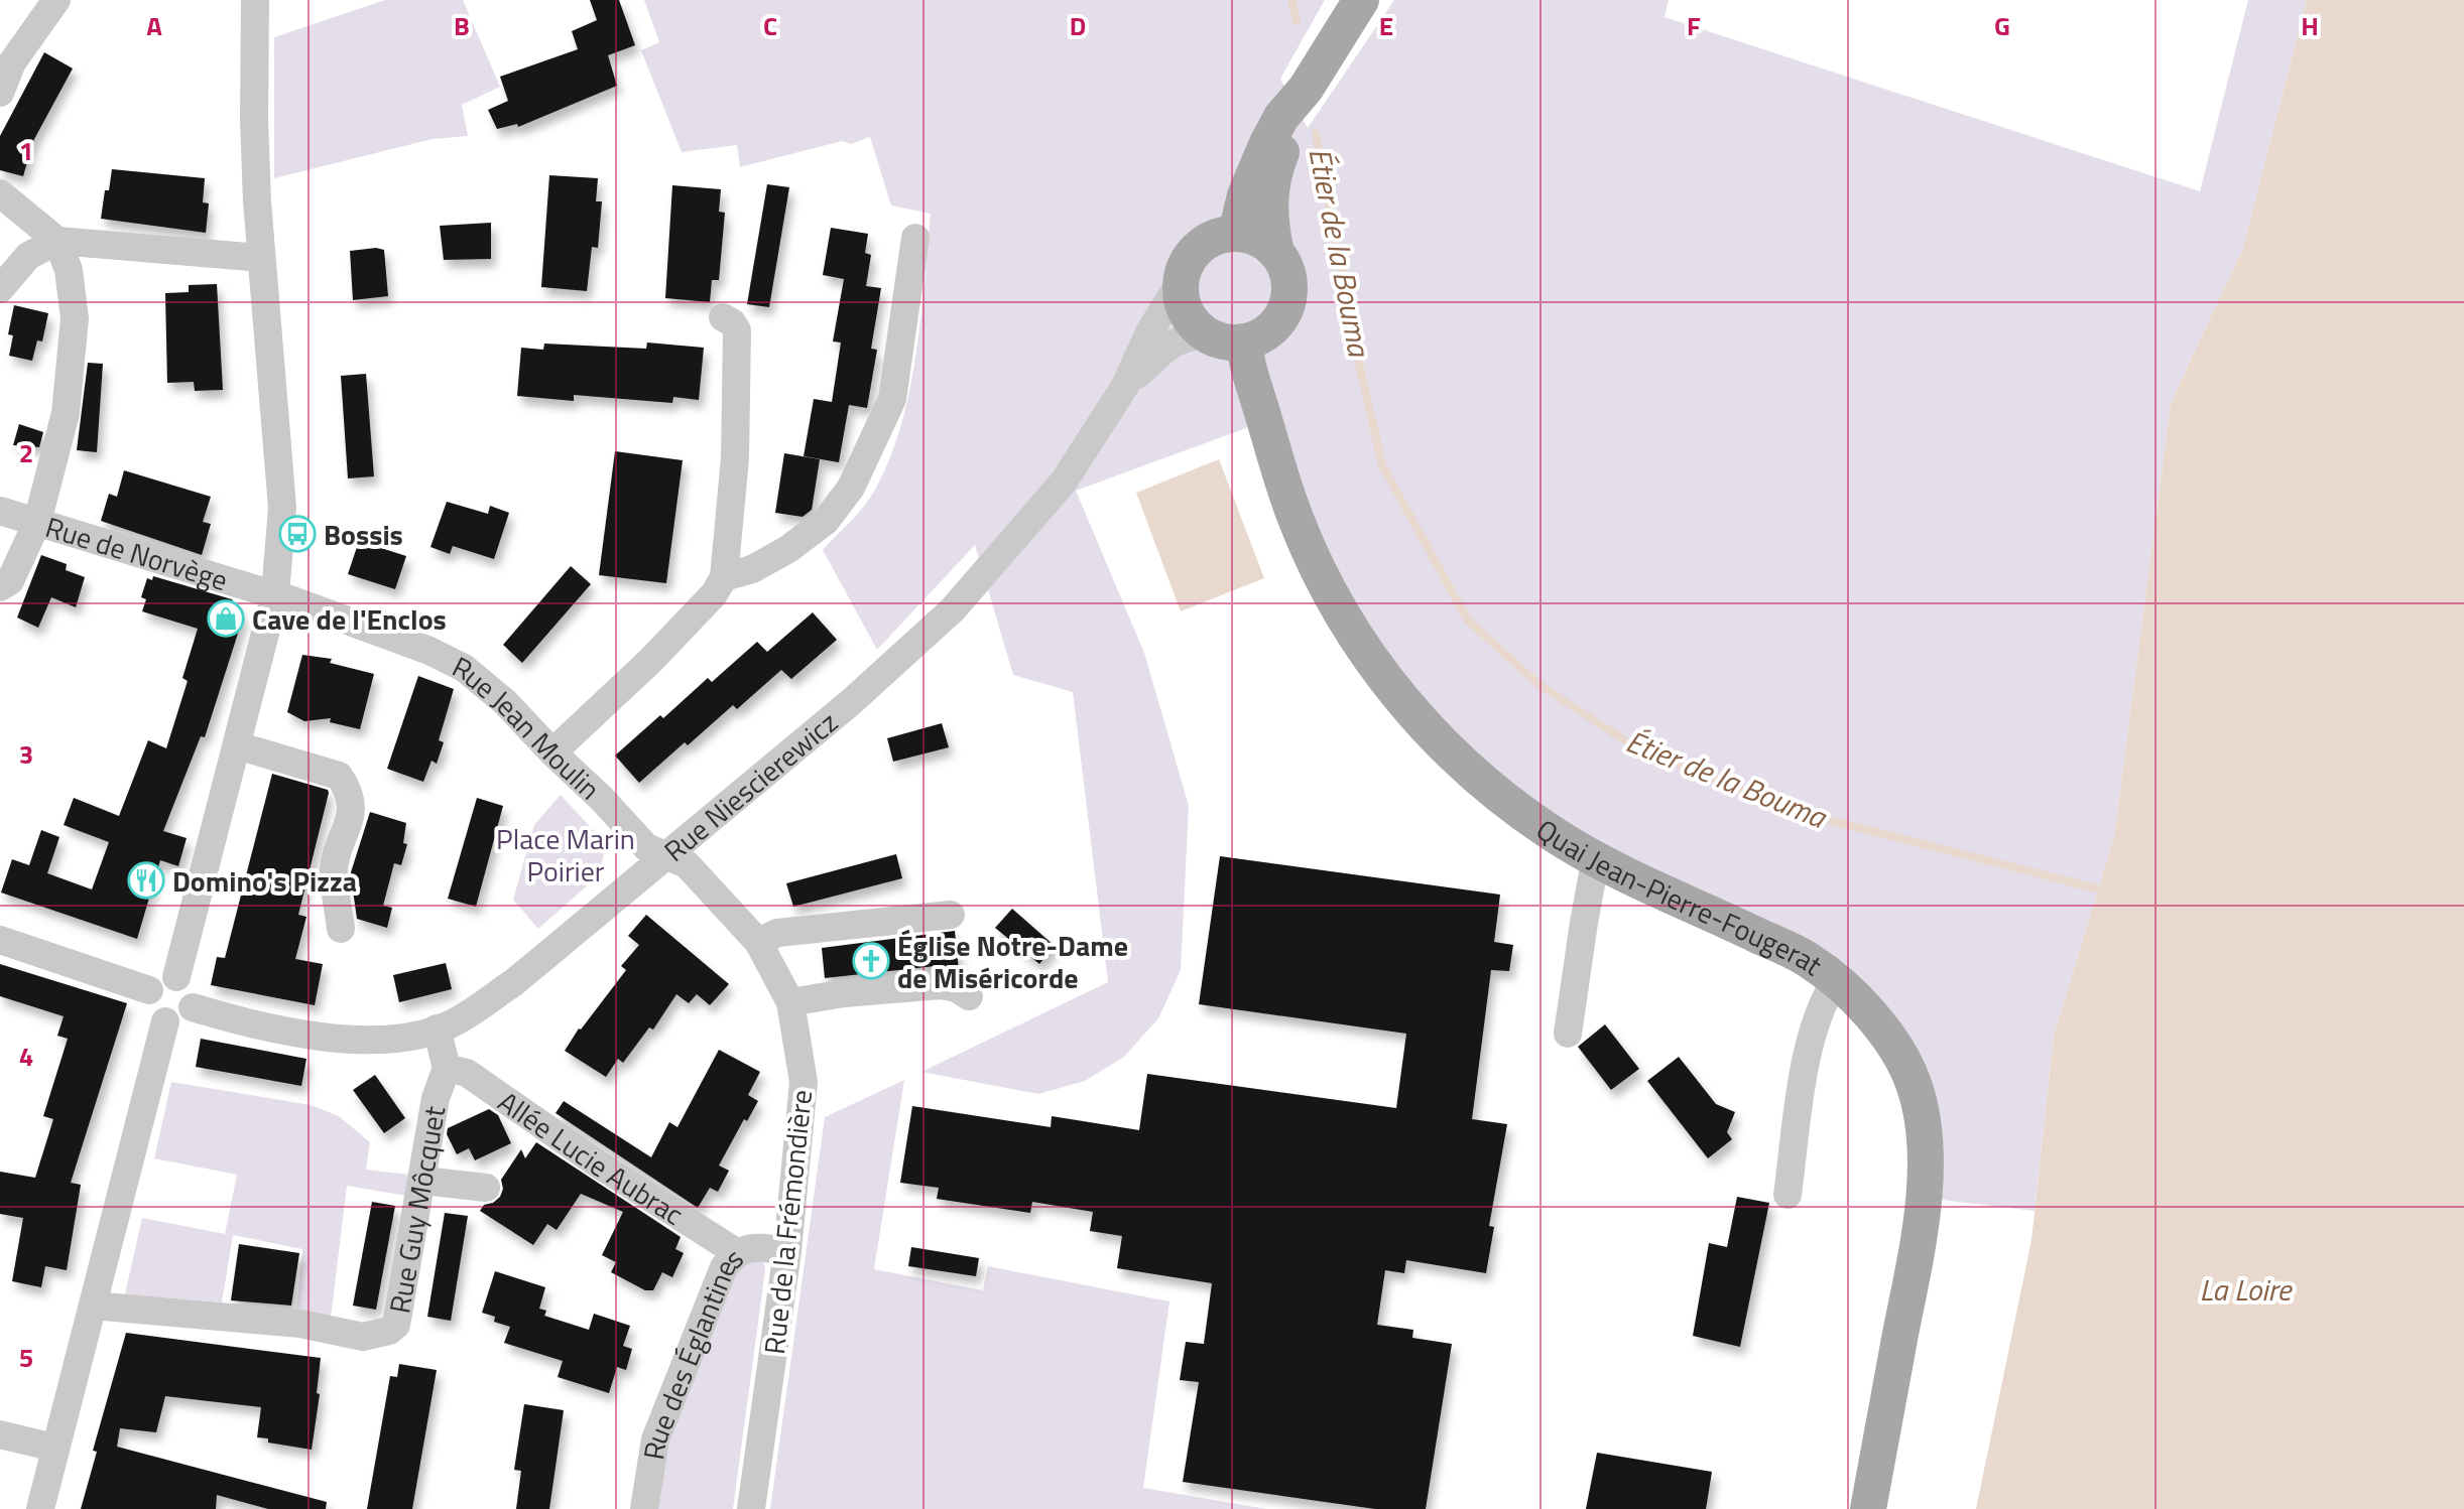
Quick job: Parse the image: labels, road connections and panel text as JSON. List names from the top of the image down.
{
  "streets": {
    "main road": ["Quai Jean-Pierre-Fougerat"],
    "street": [
      "Rue de Norvège",
      "Rue Jean Moulin",
      "Rue Niescierewicz",
      "Allée Lucie Aubrac",
      "Rue Guy Môcquet",
      "Rue de la Frémondière",
      "Rue des Églantines"
    ]
  },
  "crossings": [
    ["Rue de Norvège", "Rue Jean Moulin"],
    ["Rue Jean Moulin", "Rue Niescierewicz"],
    ["Rue Jean Moulin", "Rue de la Frémondière"],
    ["Rue Niescierewicz", "Quai Jean-Pierre-Fougerat"],
    ["Rue Niescierewicz", "Rue Guy Môcquet"],
    ["Rue Niescierewicz", "Rue de la Frémondière"],
    ["Allée Lucie Aubrac", "Rue Guy Môcquet"],
    ["Allée Lucie Aubrac", "Rue des Églantines"],
    ["Rue de la Frémondière", "Rue des Églantines"]
  ],
  "water": ["Étier de la Bouma", "La Loire"],
  "parks": ["Place Marin Poirier"],
  "places": {
    "bus stop": ["Bossis"],
    "shop": ["Cave de l'Enclos"],
    "restaurant": ["Domino's Pizza"],
    "church": ["Église Notre-Dame de Miséricorde"]
  },
  "grid": {
    "columns": [
      "A",
      "B",
      "C",
      "D",
      "E",
      "F",
      "G",
      "H"
    ],
    "rows": [
      "1",
      "2",
      "3",
      "4",
      "5"
    ]
  }
}
